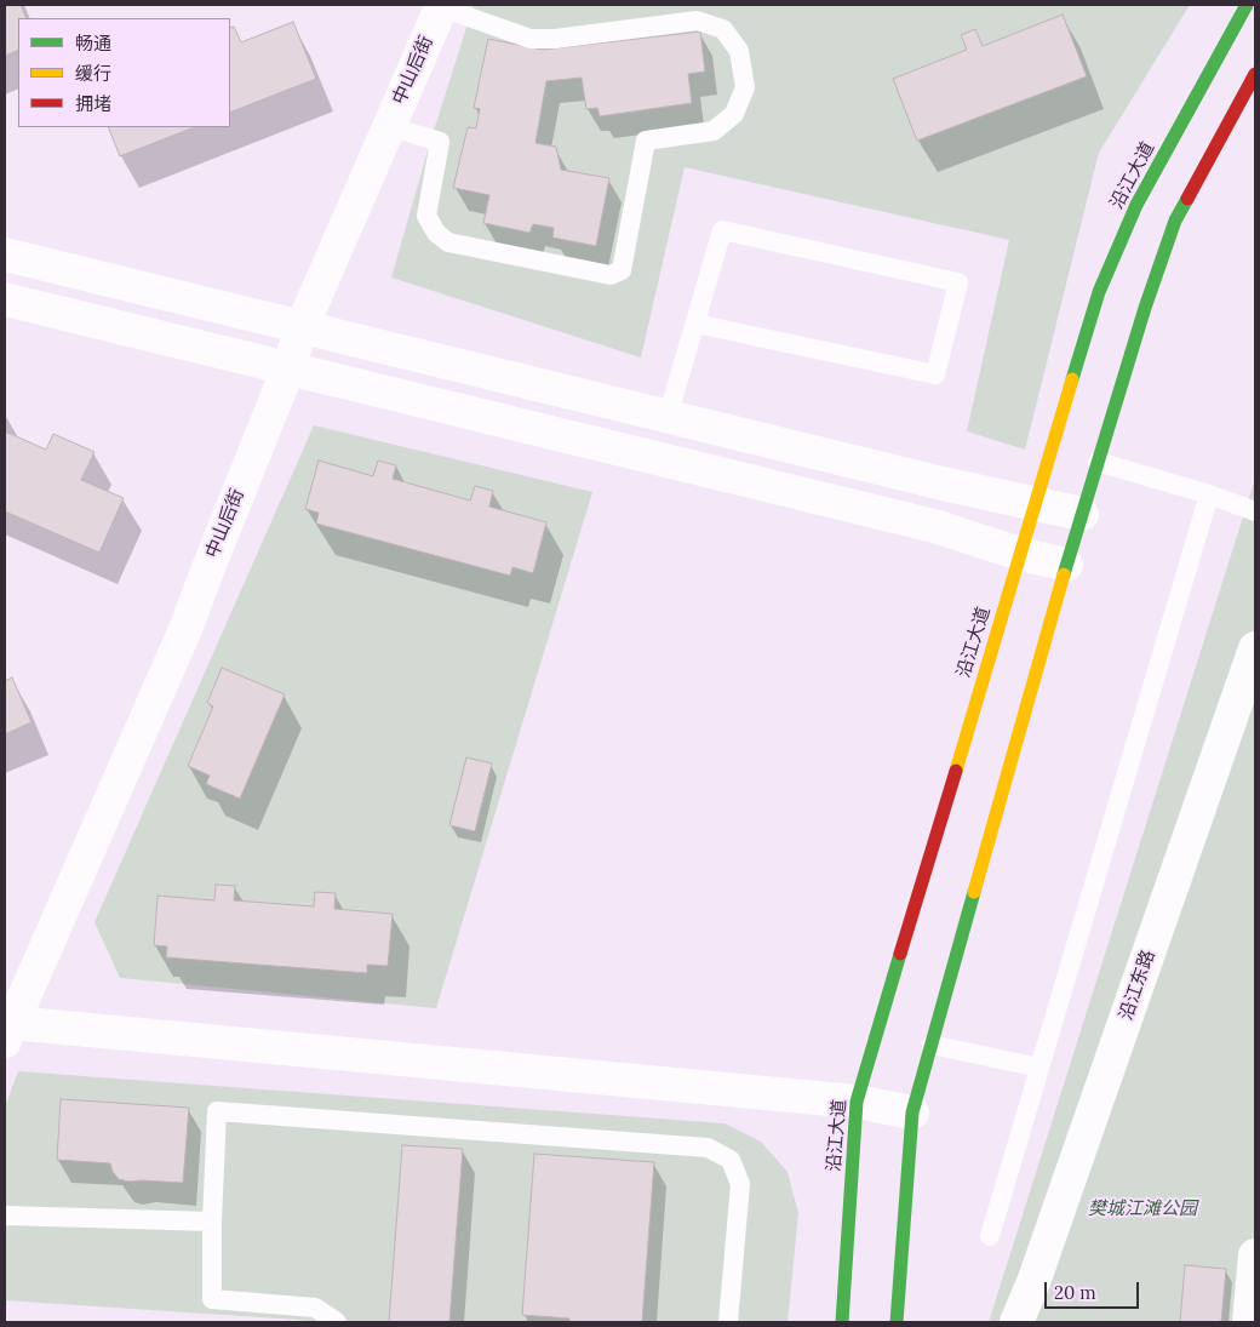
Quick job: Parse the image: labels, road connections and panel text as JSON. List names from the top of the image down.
{
  "streets": {
    "main road": ["沿江大道"],
    "street": ["中山后街", "沿江东路"]
  },
  "parks": ["樊城江滩公园"],
  "legend": ["畅通", "缓行", "拥堵"],
  "scale_bar": "20 m"
}
